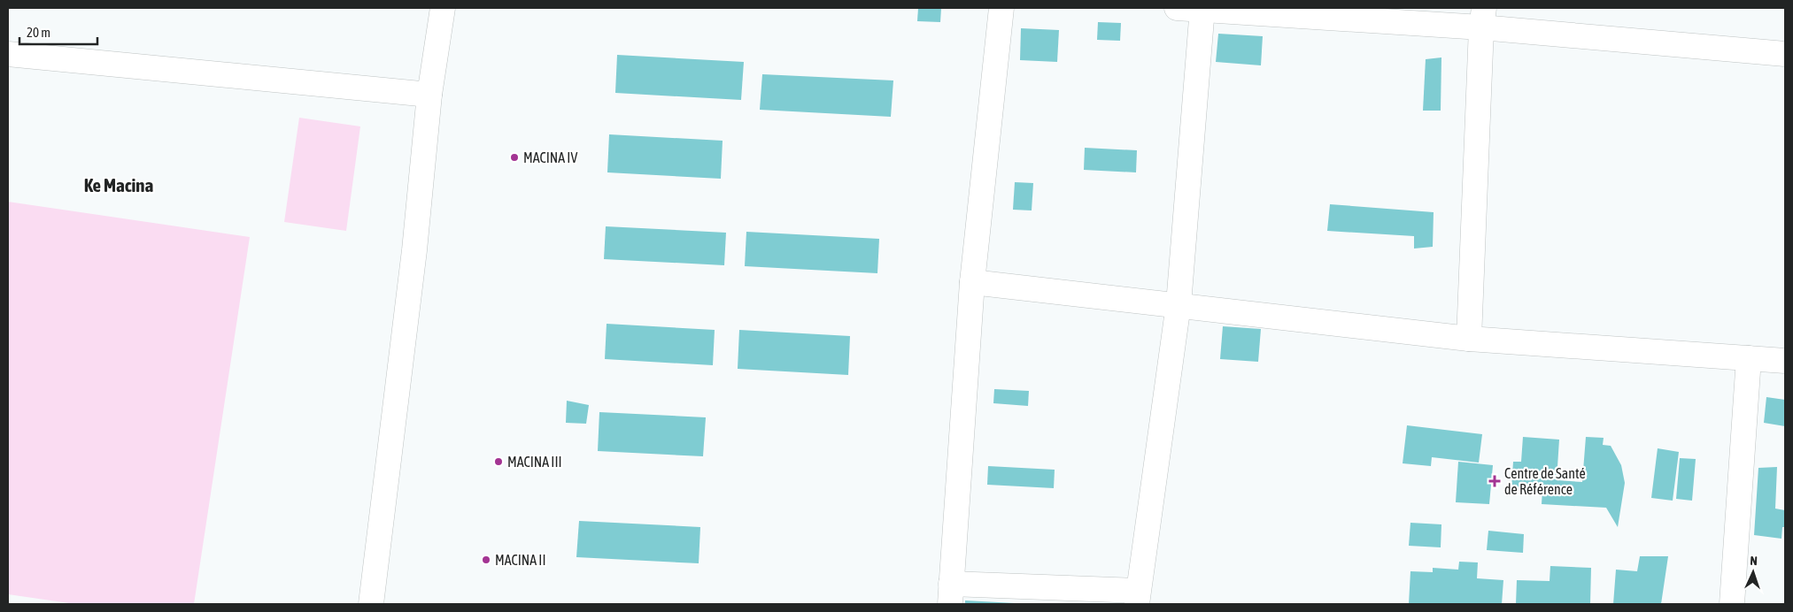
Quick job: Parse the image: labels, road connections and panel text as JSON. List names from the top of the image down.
{
  "districts": ["Ke Macina"],
  "places": {
    "other": ["MACINA IV", "MACINA III", "MACINA II"],
    "health": ["Centre de Santé de Référence"]
  },
  "scale_bar": "20 m",
  "north": "top"
}
